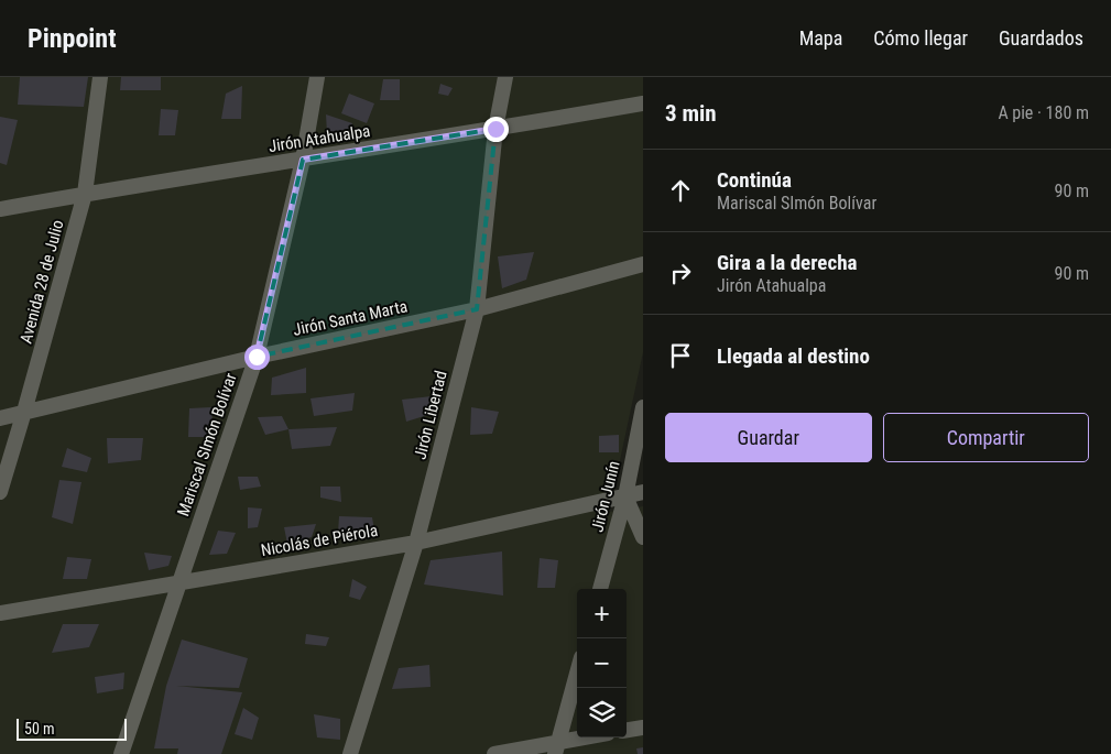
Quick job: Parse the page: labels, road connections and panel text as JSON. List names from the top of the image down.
{
  "streets": {
    "street": [
      "Jirón Atahualpa",
      "Avenida 28 de Julio",
      "Jirón Santa Marta",
      "Jirón Libertad",
      "Mariscal SImón Bolívar",
      "Jirón Junín",
      "Nicolás de Piérola"
    ]
  },
  "crossings": [
    ["Jirón Atahualpa", "Avenida 28 de Julio"],
    ["Jirón Atahualpa", "Jirón Libertad"],
    ["Jirón Atahualpa", "Mariscal SImón Bolívar"],
    ["Avenida 28 de Julio", "Jirón Santa Marta"],
    ["Jirón Santa Marta", "Jirón Libertad"],
    ["Jirón Santa Marta", "Mariscal SImón Bolívar"],
    ["Jirón Libertad", "Nicolás de Piérola"],
    ["Mariscal SImón Bolívar", "Nicolás de Piérola"],
    ["Jirón Junín", "Nicolás de Piérola"]
  ],
  "scale_bar": "50 m",
  "page": {
    "header": "Pinpoint",
    "nav": ["Mapa", "Cómo llegar", "Guardados"],
    "heading": ["3 min", "A pie · 180 m"],
    "list": [
      ["Continúa", "Mariscal SImón Bolívar", "90 m"],
      ["Gira a la derecha", "Jirón Atahualpa", "90 m"],
      "Llegada al destino"
    ],
    "buttons": ["Guardar", "Compartir"],
    "map_buttons": ["+", "−"],
    "scale": "50 m"
  }
}
